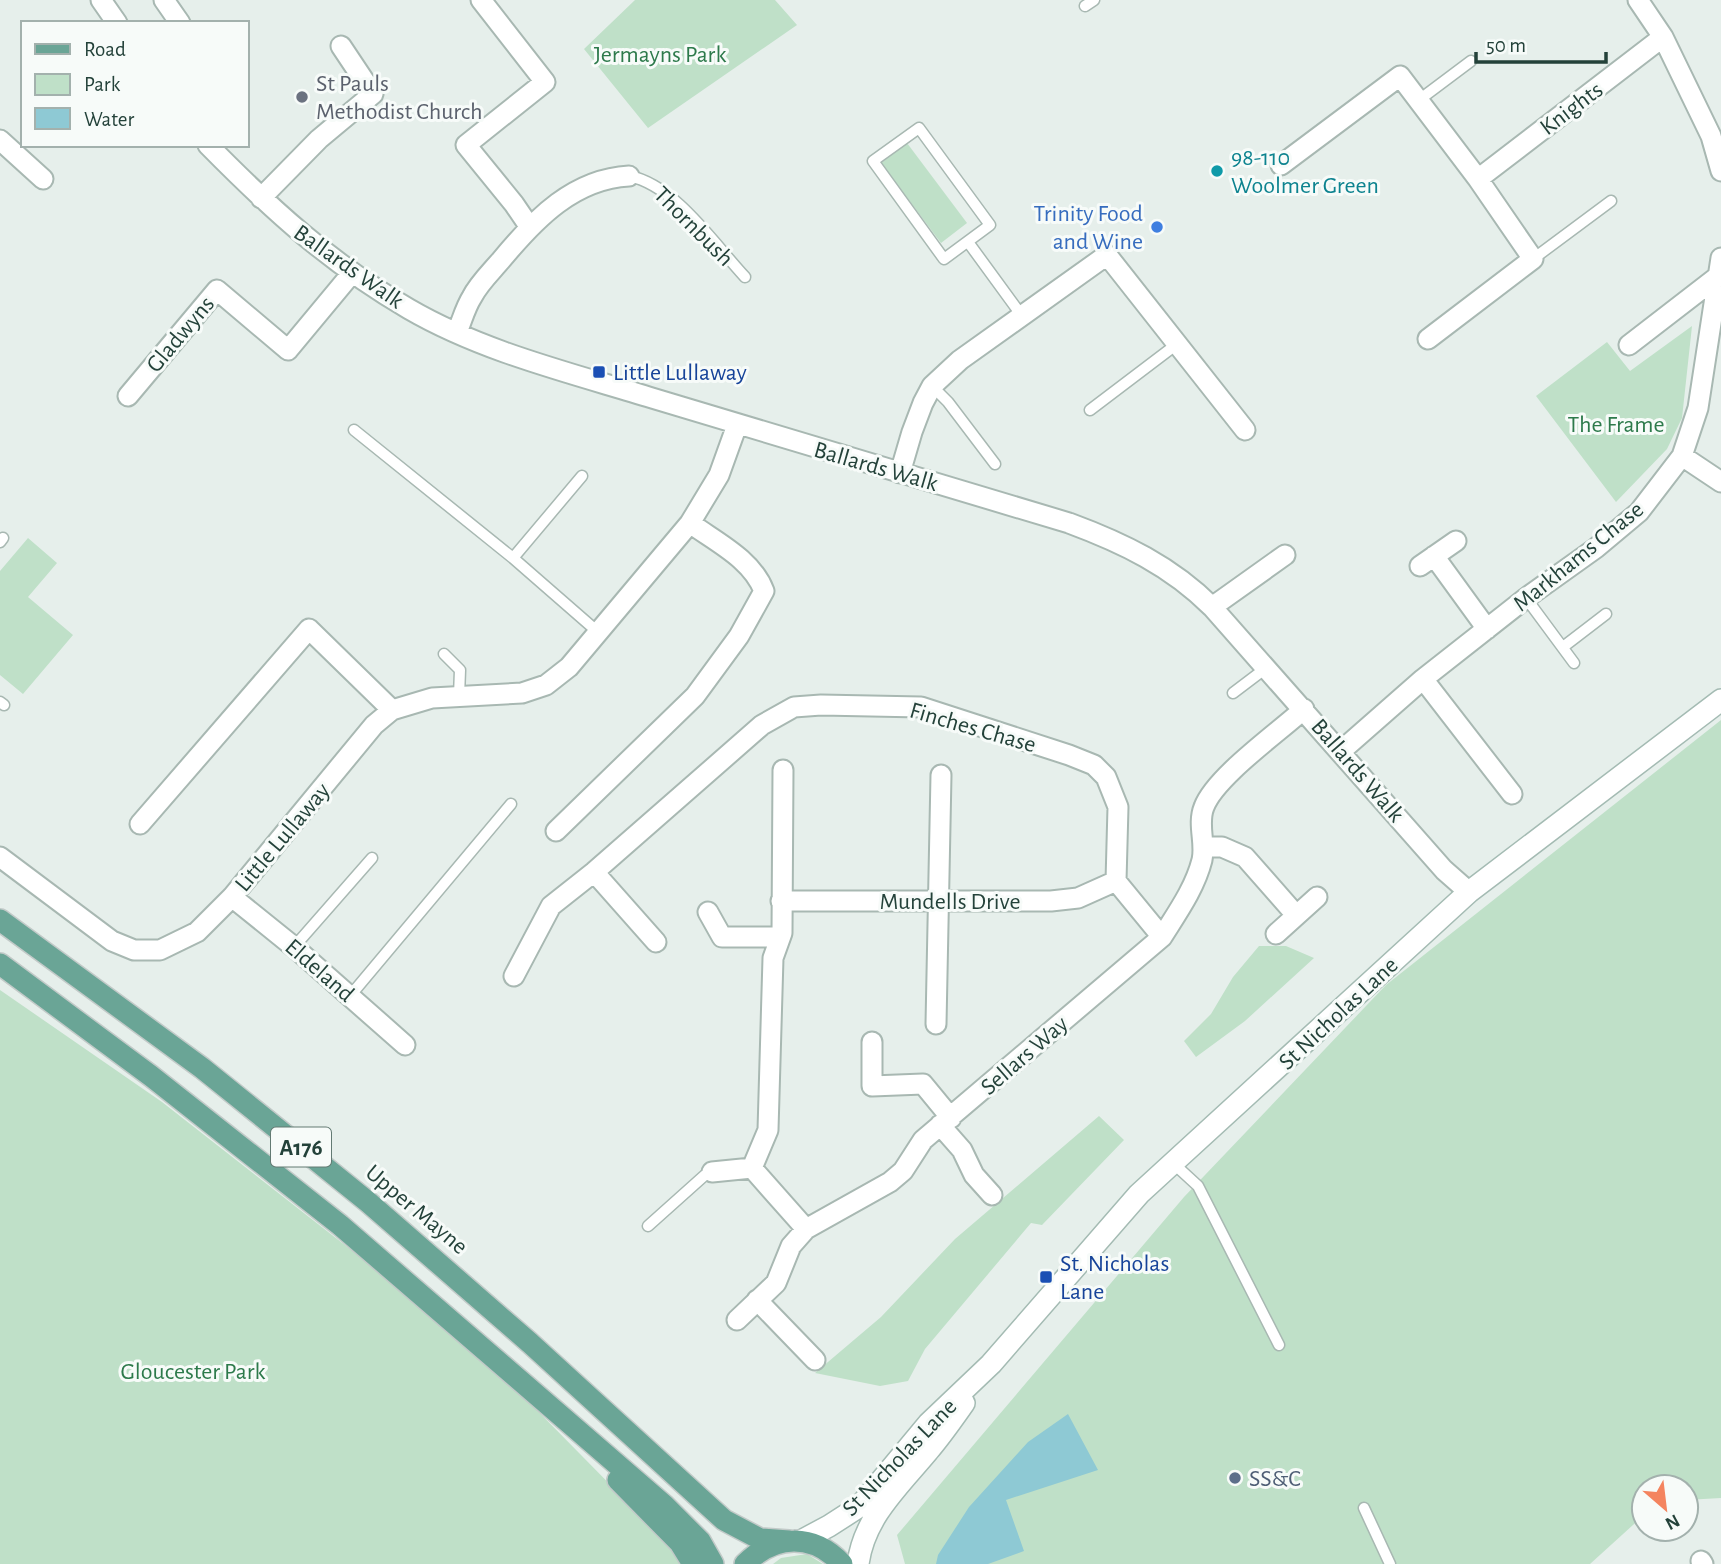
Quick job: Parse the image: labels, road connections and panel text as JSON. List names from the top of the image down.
{
  "streets": {
    "main road": ["St Nicholas Lane", "A176", "Upper Mayne"],
    "street": [
      "Knights",
      "Thornbush",
      "Ballards Walk",
      "Gladwyns",
      "Markhams Chase",
      "Finches Chase",
      "Little Lullaway",
      "Mundells Drive",
      "Eldeland",
      "Sellars Way"
    ]
  },
  "crossings": [
    ["Thornbush", "Ballards Walk"],
    ["Ballards Walk", "Gladwyns"],
    ["Ballards Walk", "Markhams Chase"],
    ["Ballards Walk", "Little Lullaway"],
    ["Ballards Walk", "St Nicholas Lane"],
    ["Ballards Walk", "Sellars Way"],
    ["Finches Chase", "Mundells Drive"],
    ["Little Lullaway", "Eldeland"],
    ["St Nicholas Lane", "A176"],
    ["St Nicholas Lane", "Upper Mayne"],
    ["A176", "Upper Mayne"]
  ],
  "parks": ["Jermayns Park", "The Frame", "Gloucester Park"],
  "places": {
    "other": [
      "St Pauls Methodist Church",
      "98-110 Woolmer Green",
      "Trinity Food and Wine",
      "SS&C"
    ],
    "transit": ["Little Lullaway", "St. Nicholas Lane"]
  },
  "legend": ["Road", "Park", "Water"],
  "scale_bar": "50 m",
  "north": "bottom right"
}
